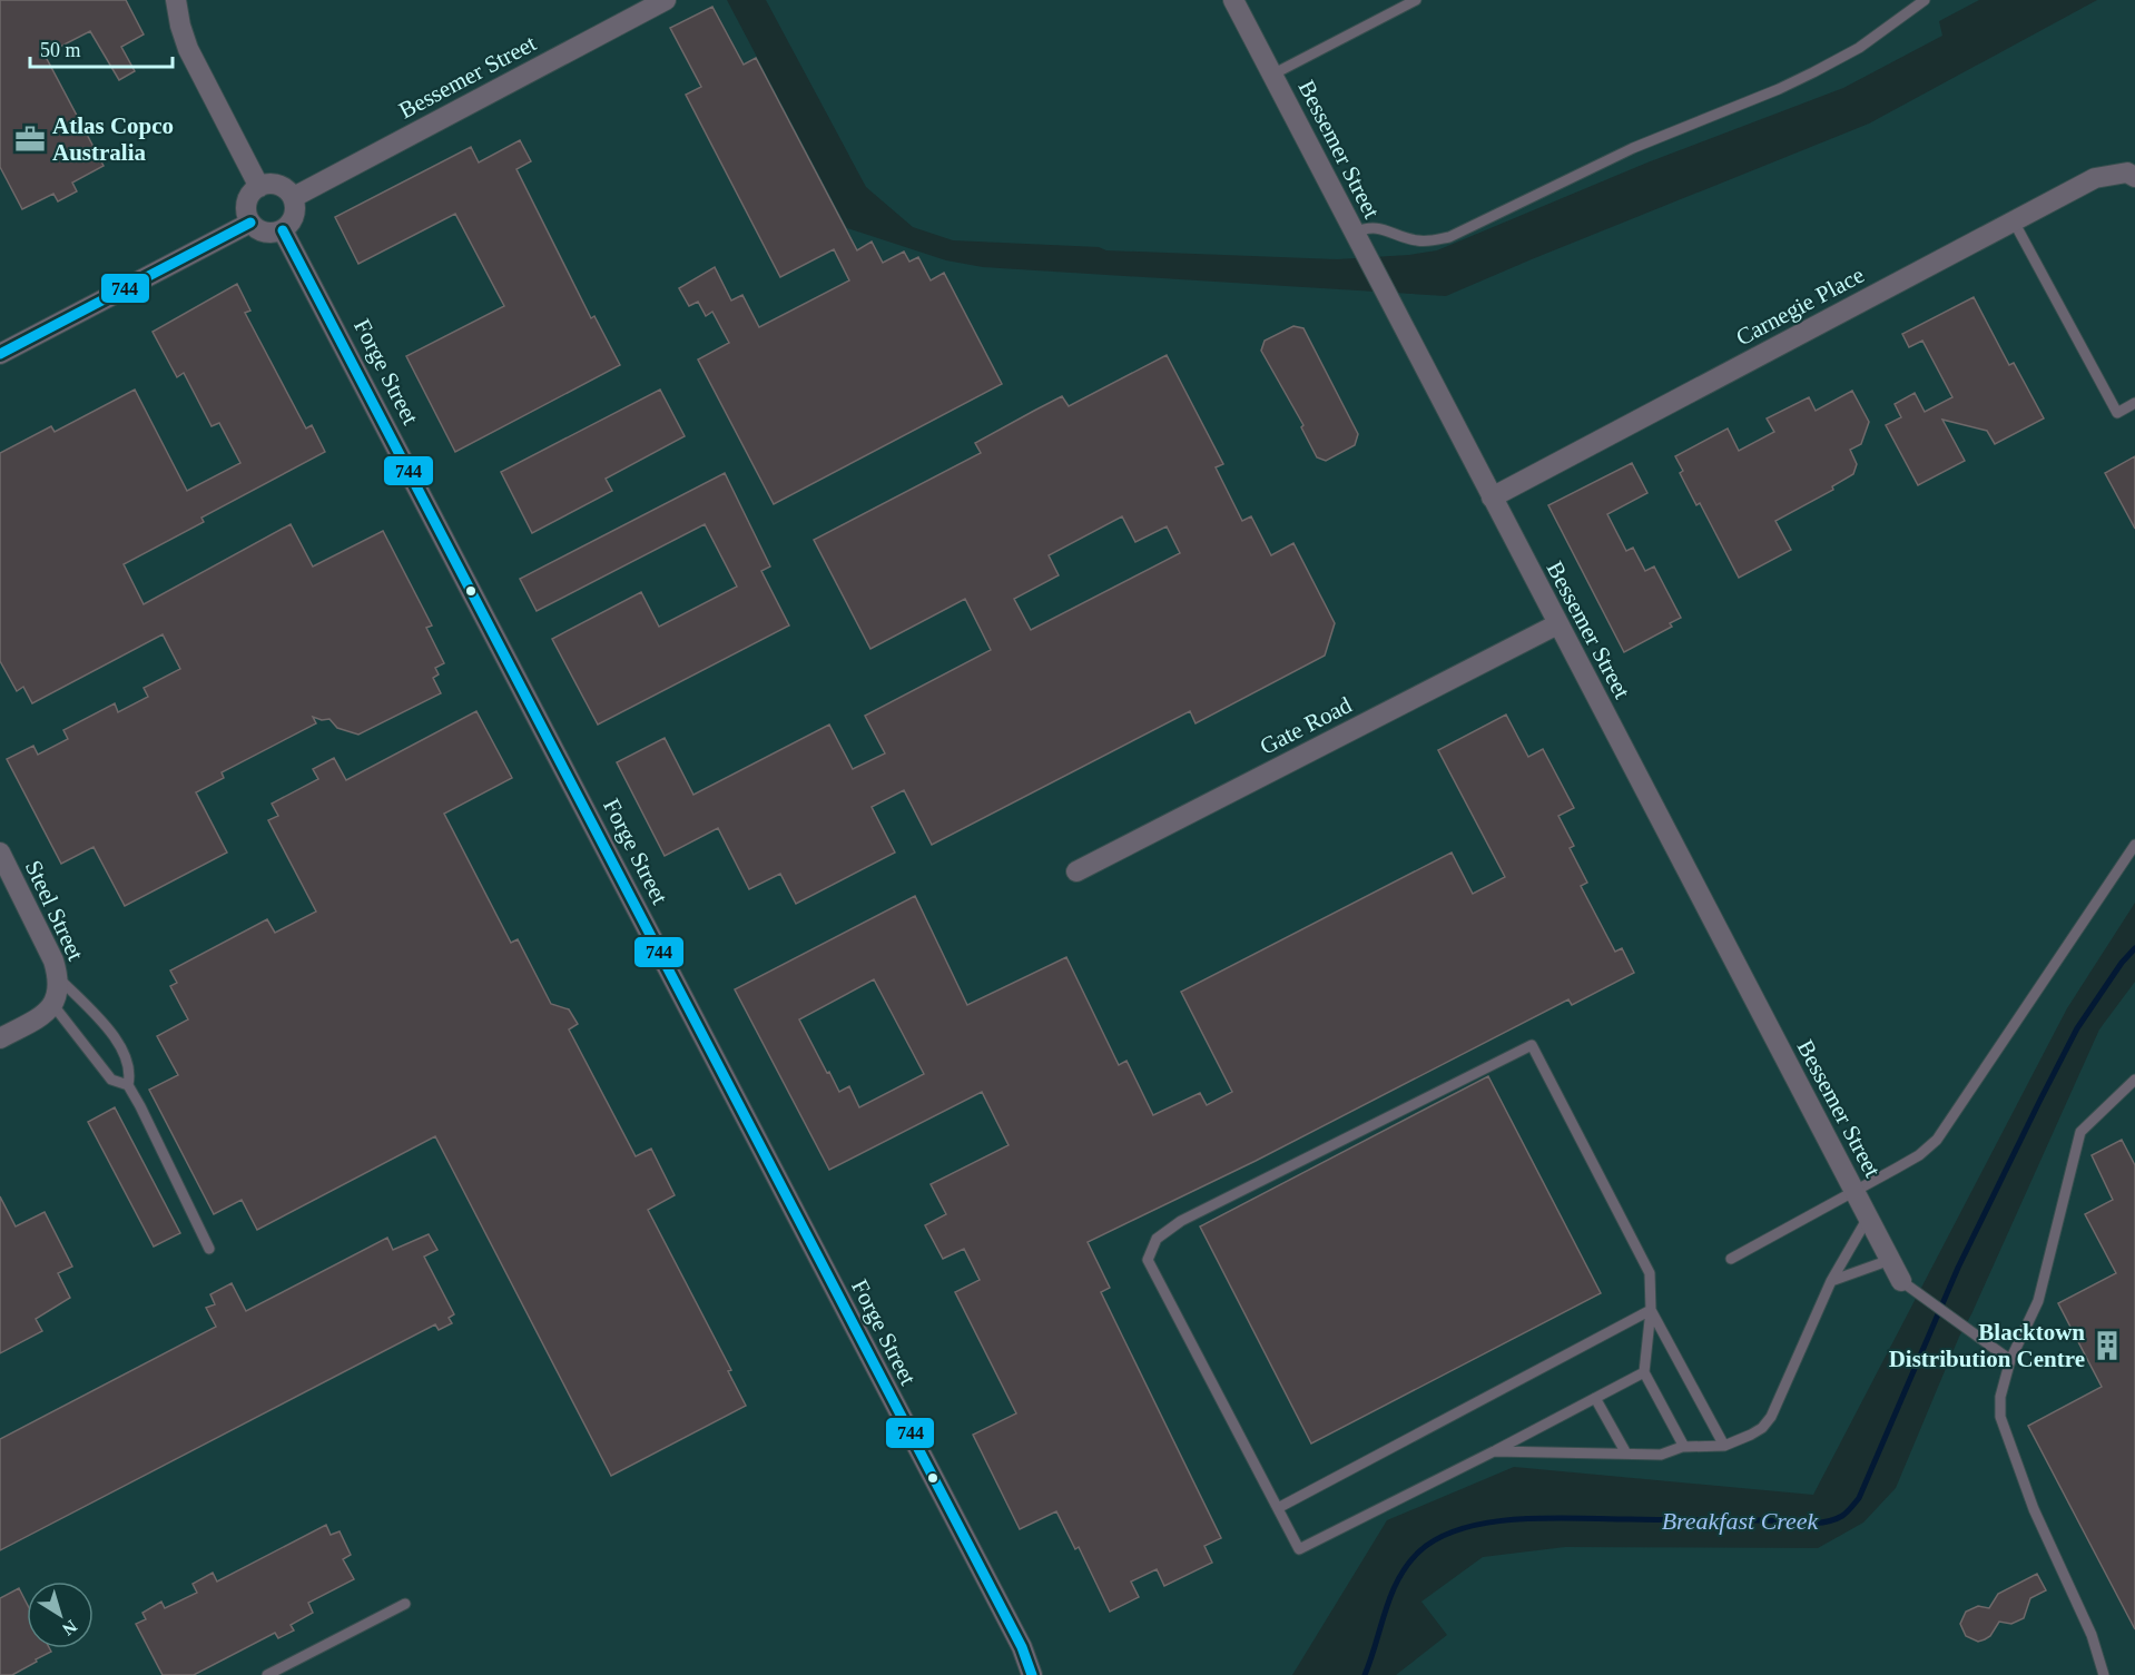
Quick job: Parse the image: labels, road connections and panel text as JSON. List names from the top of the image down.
{
  "streets": {
    "street": [
      "Bessemer Street",
      "Carnegie Place",
      "Forge Street",
      "Gate Road",
      "Steel Street"
    ]
  },
  "crossings": [
    ["Bessemer Street", "Carnegie Place"],
    ["Bessemer Street", "Forge Street"],
    ["Bessemer Street", "Gate Road"]
  ],
  "water": ["Breakfast Creek"],
  "places": {
    "office": ["Atlas Copco Australia"],
    "building": ["Blacktown Distribution Centre"]
  },
  "lines": ["transit line 744"],
  "scale_bar": "50 m",
  "north": "bottom right"
}
